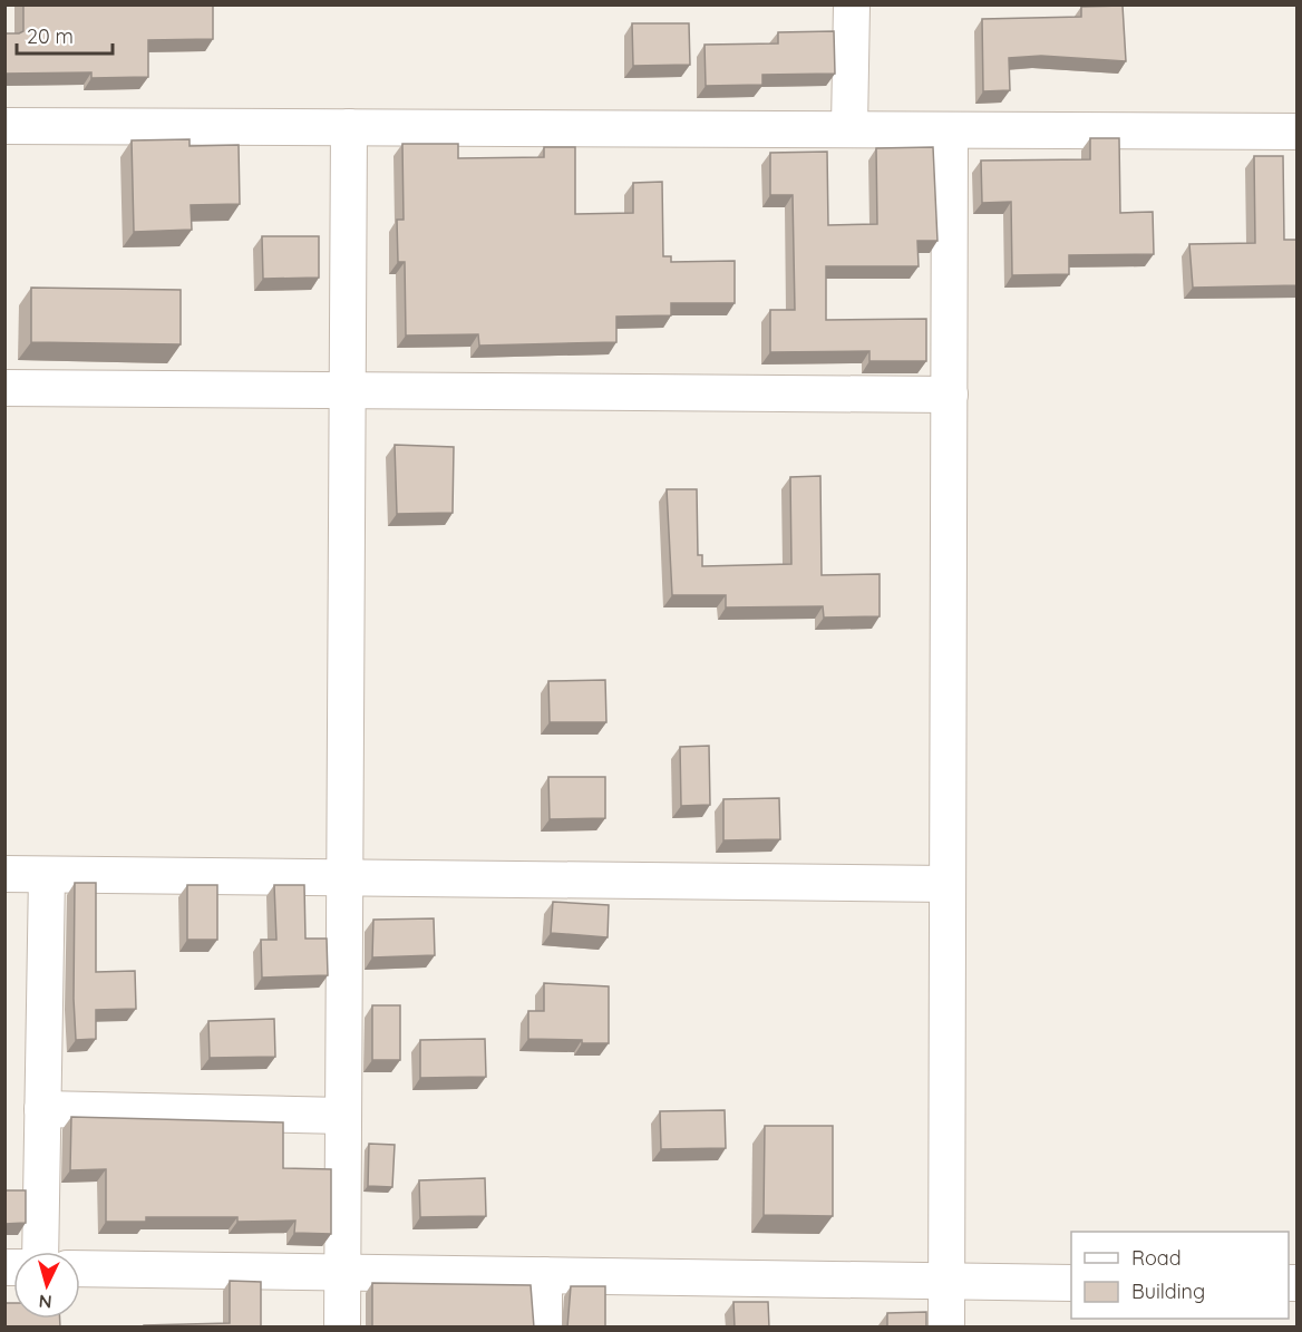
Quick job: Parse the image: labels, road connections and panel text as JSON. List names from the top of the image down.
{
  "legend": ["Road", "Building"],
  "scale_bar": "20 m",
  "north": "bottom"
}
